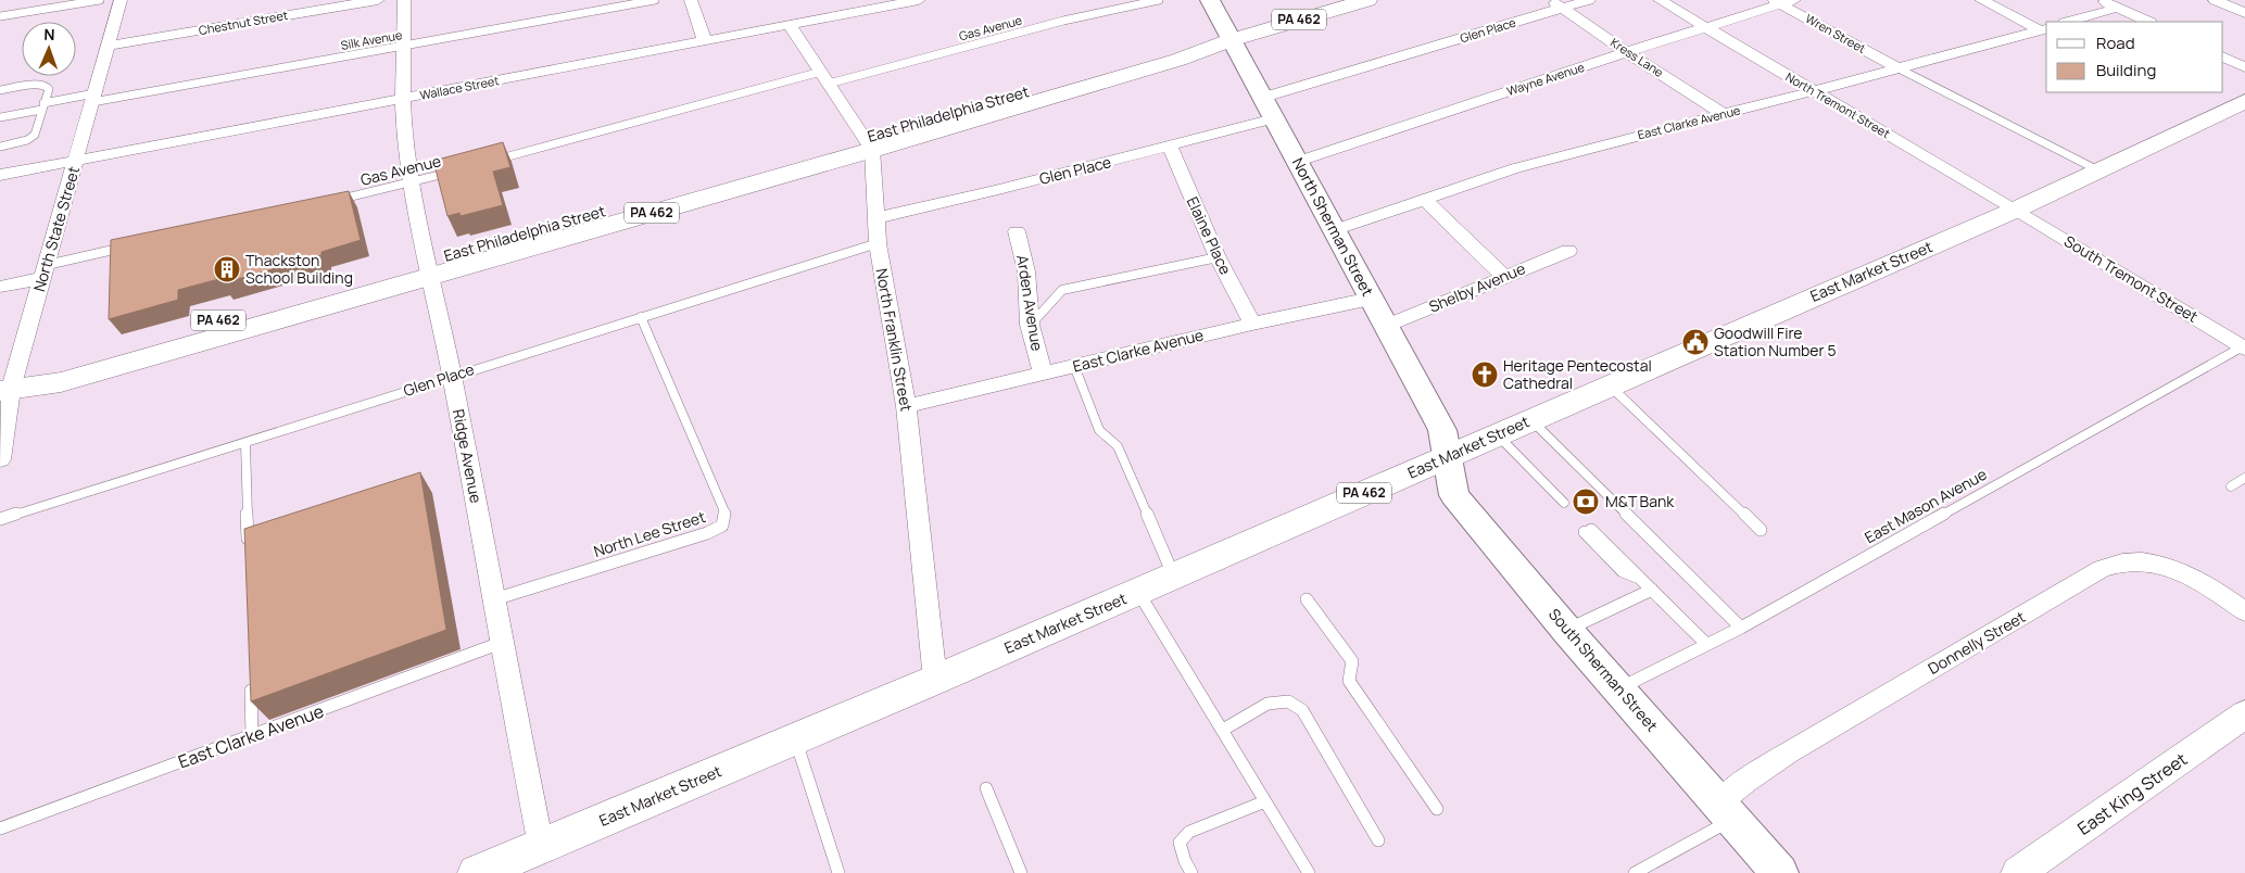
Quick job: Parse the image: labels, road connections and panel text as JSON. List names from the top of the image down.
{
  "streets": {
    "main road": [
      "PA 462",
      "East Philadelphia Street",
      "North Sherman Street",
      "East Market Street",
      "South Sherman Street"
    ],
    "street": [
      "Chestnut Street",
      "Glen Place",
      "Wren Street",
      "Kress Lane",
      "Wayne Avenue",
      "Wallace Street",
      "North Tremont Street",
      "East Clarke Avenue",
      "North State Street",
      "Elaine Place",
      "South Tremont Street",
      "Shelby Avenue",
      "Arden Avenue",
      "North Franklin Street",
      "Ridge Avenue",
      "Donnelly Street",
      "East King Street"
    ],
    "lane": [
      "Gas Avenue",
      "Silk Avenue",
      "East Mason Avenue",
      "North Lee Street"
    ]
  },
  "crossings": [
    ["Chestnut Street", "North State Street"],
    ["Gas Avenue", "Ridge Avenue"],
    ["Glen Place", "Kress Lane"],
    ["Glen Place", "North Sherman Street"],
    ["Glen Place", "Elaine Place"],
    ["Glen Place", "North Franklin Street"],
    ["Glen Place", "Ridge Avenue"],
    ["Glen Place", "North Lee Street"],
    ["Wren Street", "Wayne Avenue"],
    ["Wren Street", "East Clarke Avenue"],
    ["Silk Avenue", "North State Street"],
    ["Silk Avenue", "Ridge Avenue"],
    ["Kress Lane", "Wayne Avenue"],
    ["Kress Lane", "East Clarke Avenue"],
    ["Wayne Avenue", "North Tremont Street"],
    ["Wayne Avenue", "North Sherman Street"],
    ["Wallace Street", "North State Street"],
    ["Wallace Street", "Ridge Avenue"],
    ["North Tremont Street", "East Clarke Avenue"],
    ["North Tremont Street", "East Market Street"],
    ["North Tremont Street", "South Tremont Street"],
    ["East Philadelphia Street", "North Sherman Street"],
    ["East Philadelphia Street", "North State Street"],
    ["East Philadelphia Street", "North Franklin Street"],
    ["East Philadelphia Street", "Ridge Avenue"],
    ["East Clarke Avenue", "North Sherman Street"],
    ["East Clarke Avenue", "Elaine Place"],
    ["East Clarke Avenue", "Arden Avenue"],
    ["East Clarke Avenue", "North Franklin Street"],
    ["East Clarke Avenue", "Ridge Avenue"],
    ["North Sherman Street", "East Market Street"],
    ["North Sherman Street", "Shelby Avenue"],
    ["North Sherman Street", "South Sherman Street"],
    ["East Market Street", "South Tremont Street"],
    ["East Market Street", "North Franklin Street"],
    ["East Market Street", "Ridge Avenue"],
    ["East Market Street", "South Sherman Street"],
    ["South Tremont Street", "East Mason Avenue"],
    ["Ridge Avenue", "North Lee Street"],
    ["East Mason Avenue", "South Sherman Street"],
    ["Donnelly Street", "South Sherman Street"]
  ],
  "places": {
    "building": ["Thackston School Building"],
    "public building": ["Goodwill Fire Station Number 5"],
    "church": ["Heritage Pentecostal Cathedral"],
    "bank": ["M&T Bank"]
  },
  "legend": ["Road", "Building"],
  "north": "top"
}
